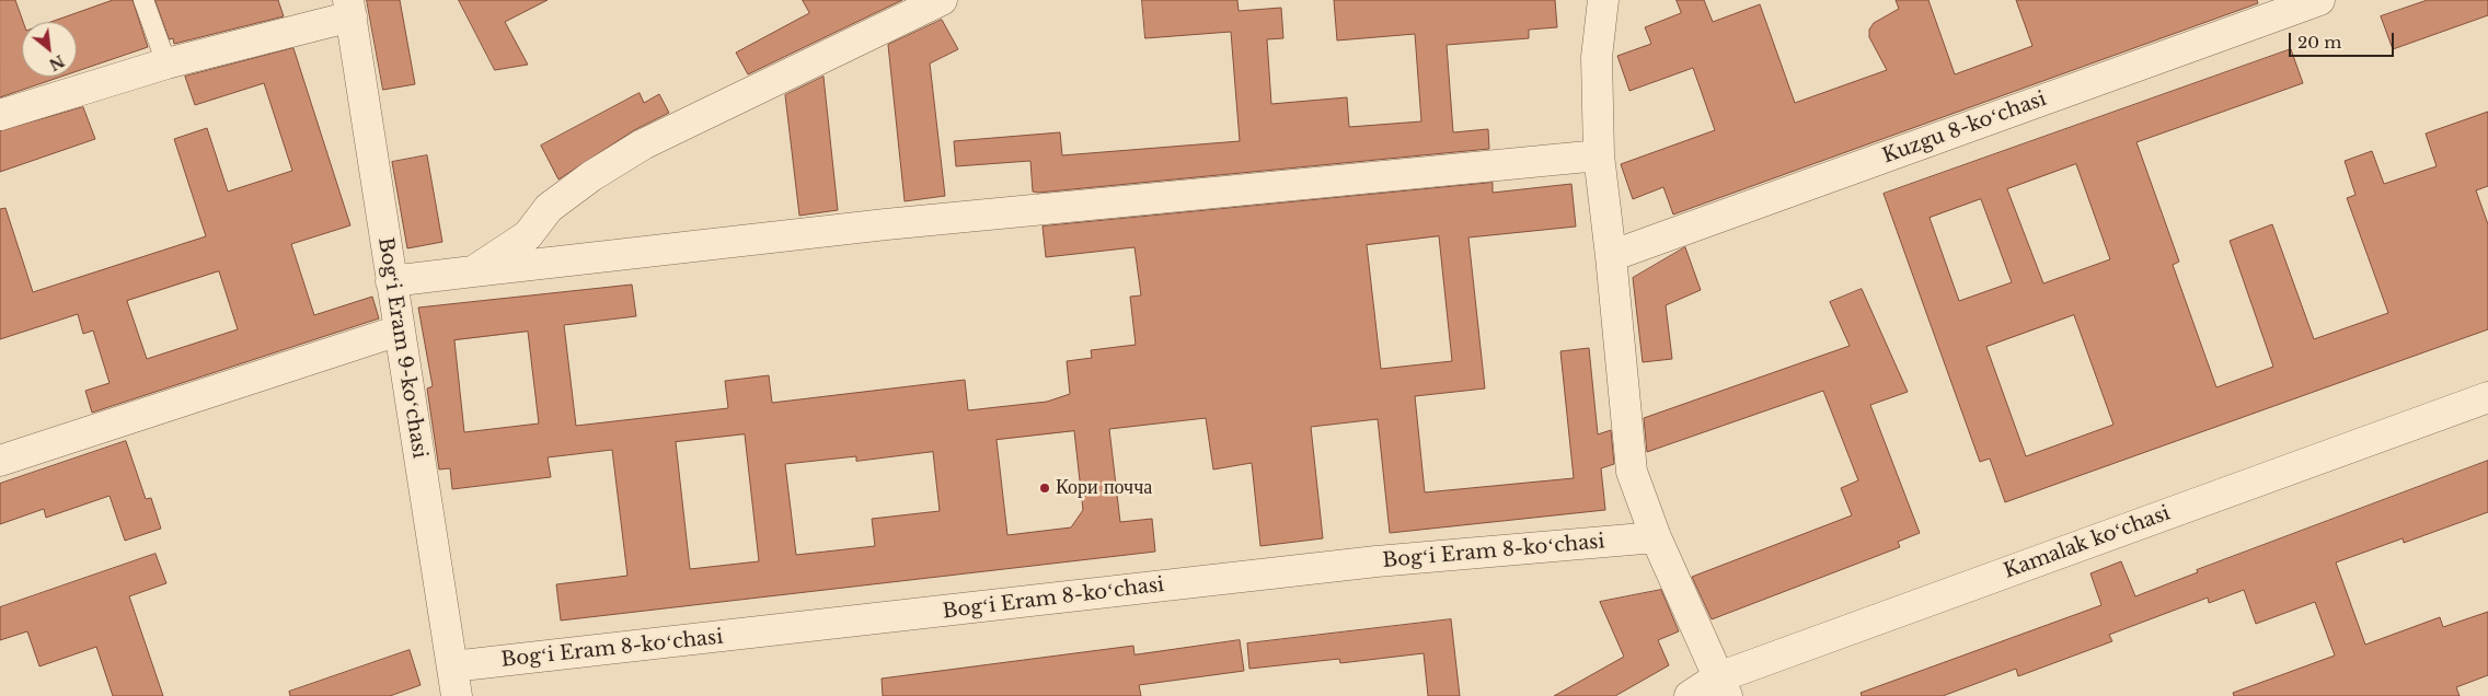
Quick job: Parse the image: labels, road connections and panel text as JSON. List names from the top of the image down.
{
  "streets": {
    "street": [
      "Kuzgu 8-koʻchasi",
      "Bogʻi Eram 9-koʻchasi",
      "Kamalak koʻchasi",
      "Bogʻi Eram 8-koʻchasi"
    ]
  },
  "crossings": [
    ["Bogʻi Eram 9-koʻchasi", "Bogʻi Eram 8-koʻchasi"]
  ],
  "places": ["Кори почча"],
  "scale_bar": "20 m",
  "north": "bottom right"
}
